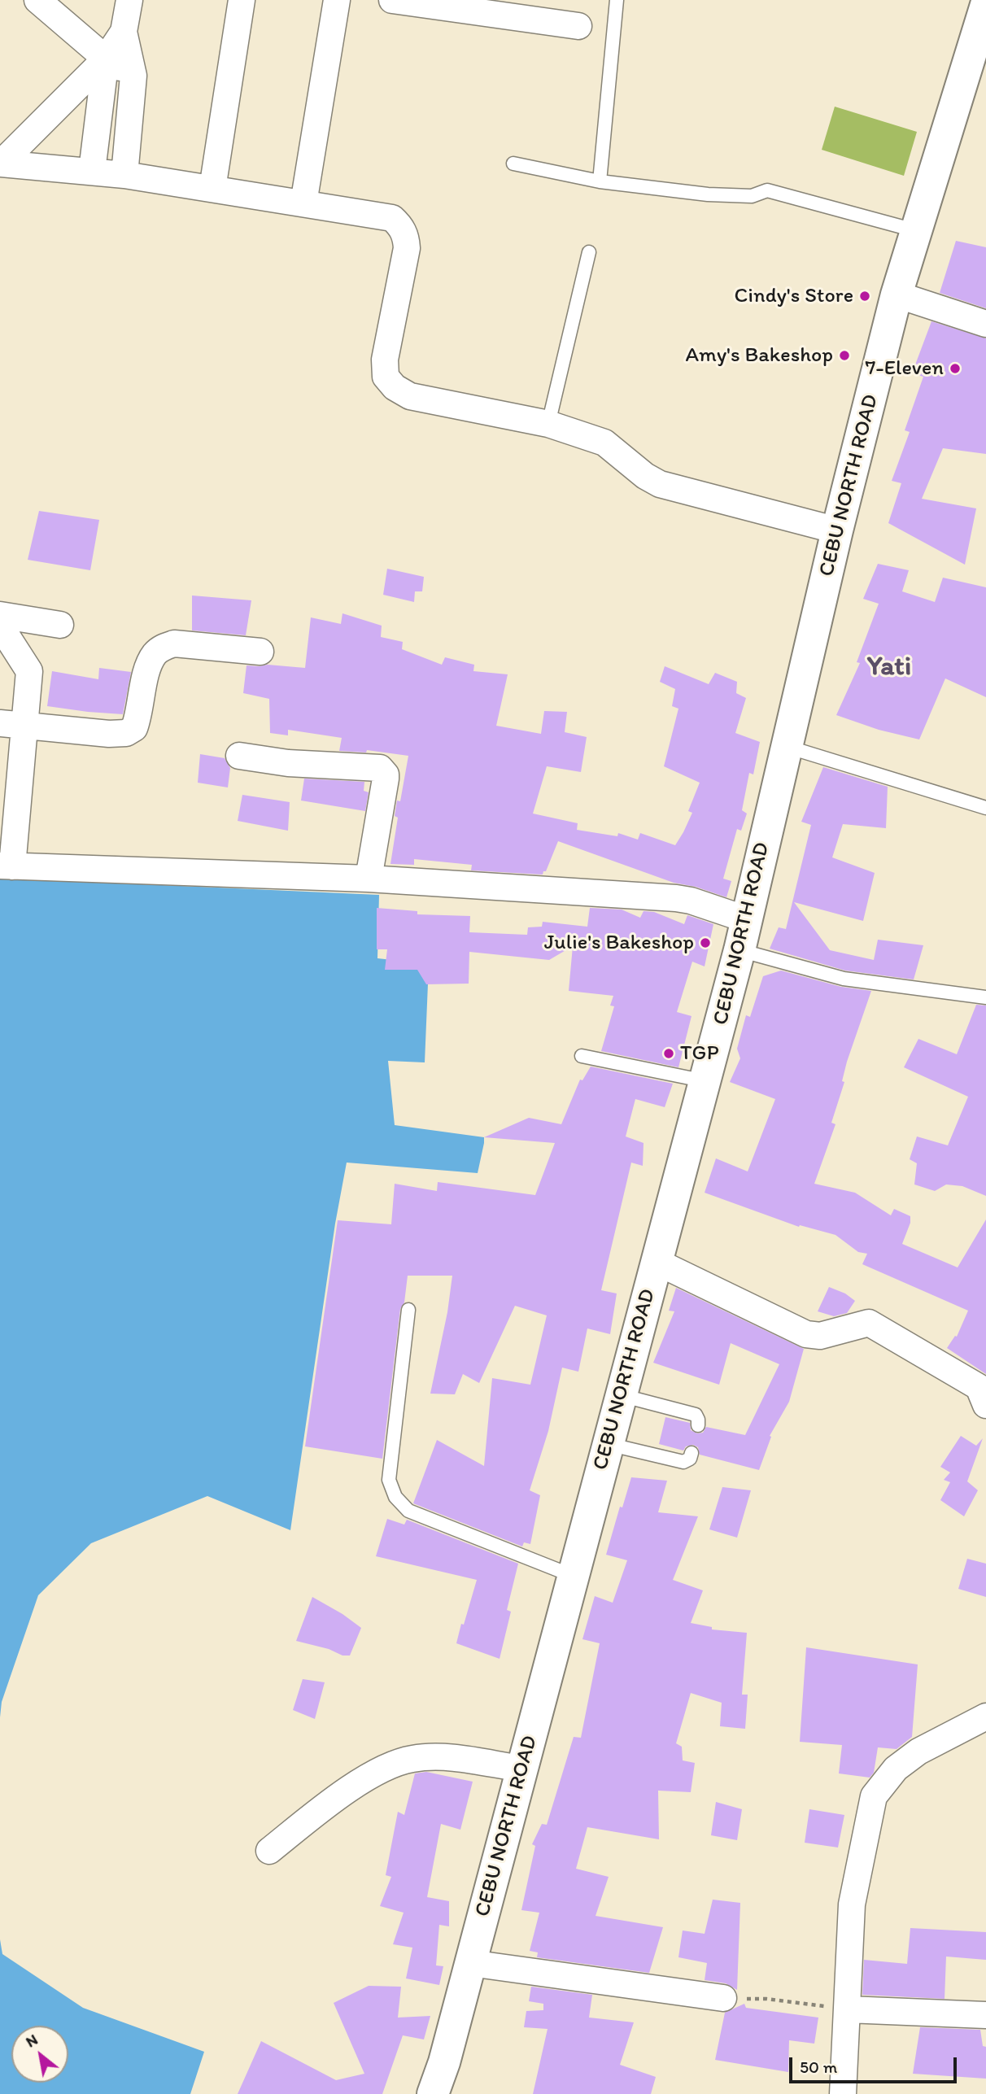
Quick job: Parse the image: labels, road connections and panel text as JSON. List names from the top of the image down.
{
  "streets": {
    "main road": ["CEBU NORTH ROAD"]
  },
  "districts": ["Yati"],
  "places": [
    "Cindy's Store",
    "Amy's Bakeshop",
    "7-Eleven",
    "Julie's Bakeshop",
    "TGP"
  ],
  "scale_bar": "50 m",
  "north": "top left"
}
